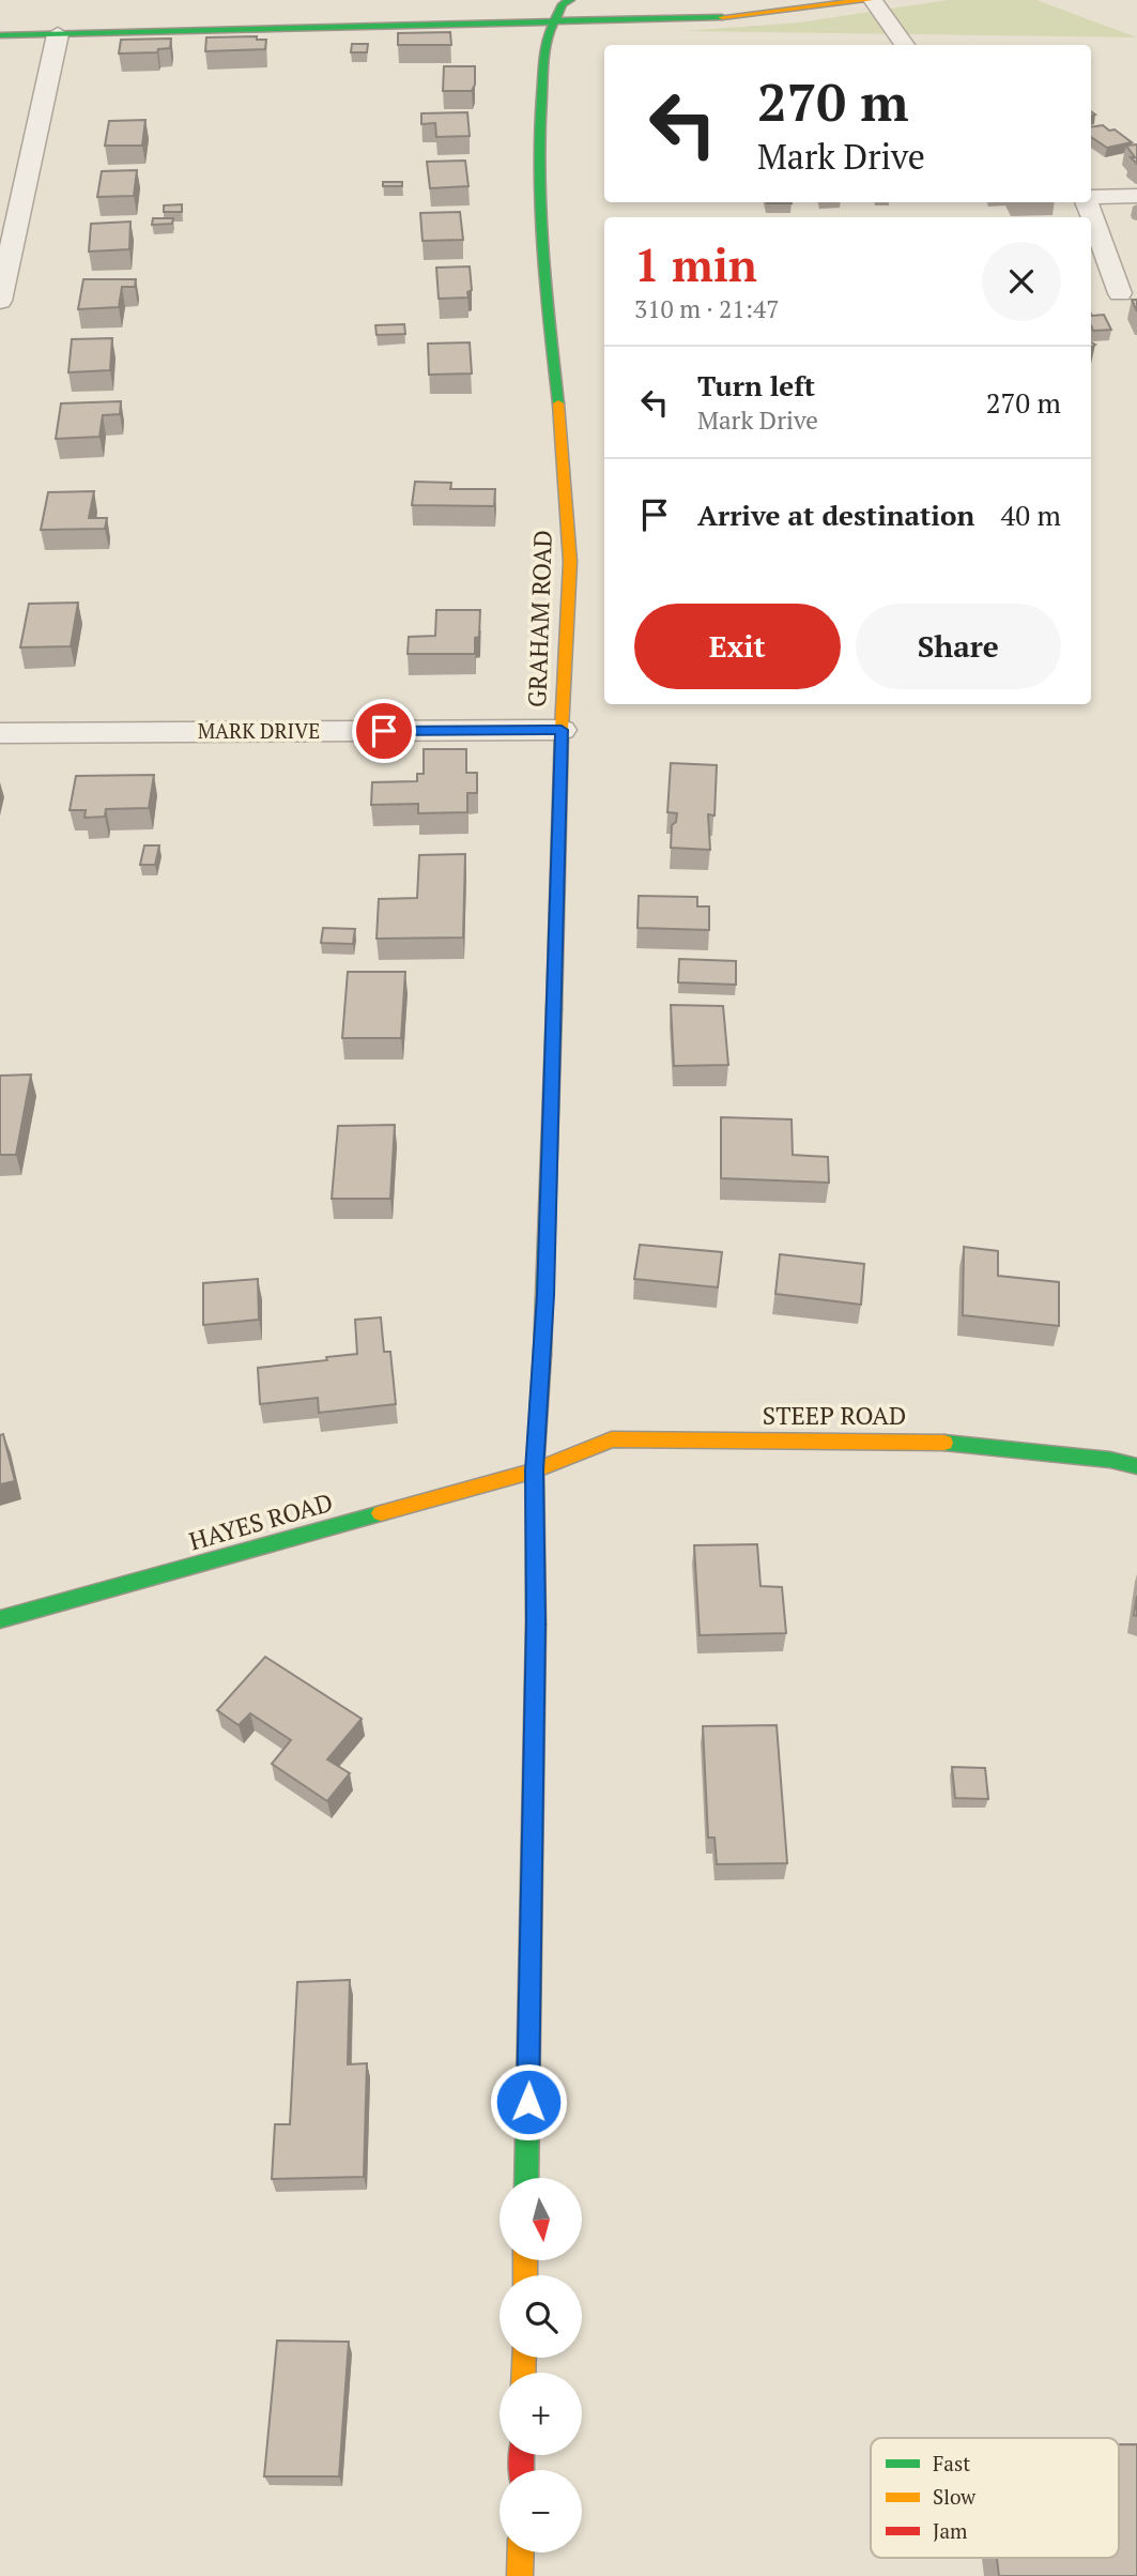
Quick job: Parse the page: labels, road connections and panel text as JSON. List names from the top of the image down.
{
  "streets": {
    "street": [
      "GRAHAM ROAD",
      "MARK DRIVE",
      "STEEP ROAD",
      "HAYES ROAD"
    ]
  },
  "crossings": [
    ["GRAHAM ROAD", "MARK DRIVE"],
    ["GRAHAM ROAD", "STEEP ROAD"],
    ["GRAHAM ROAD", "HAYES ROAD"],
    ["STEEP ROAD", "HAYES ROAD"]
  ],
  "legend": ["Fast", "Slow", "Jam"],
  "north": "bottom",
  "page": {
    "turn": ["270 m", "Mark Drive"],
    "heading": ["1 min", "310 m · 21:47"],
    "list": [
      {
        "name": "Turn left",
        "note": "Mark Drive",
        "value": "270 m"
      },
      {
        "name": "Arrive at destination",
        "value": "40 m"
      }
    ],
    "buttons": ["Exit", "Share"],
    "map_buttons": ["+", "−"]
  }
}
